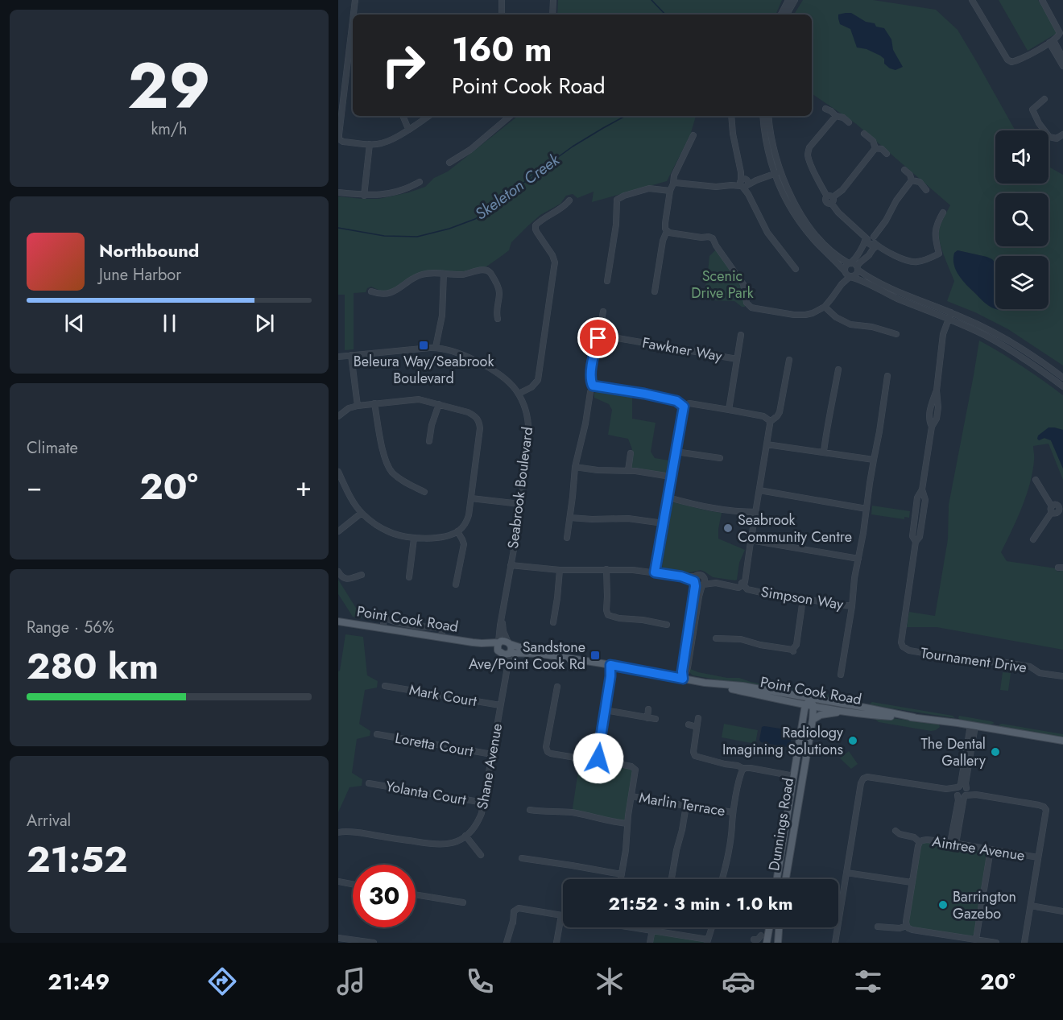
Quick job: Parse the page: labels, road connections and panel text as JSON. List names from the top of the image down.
{
  "streets": {
    "main road": ["Point Cook Road", "Dunnings Road"],
    "street": [
      "Fawkner Way",
      "Seabrook Boulevard",
      "Simpson Way",
      "Tournament Drive",
      "Mark Court",
      "Loretta Court",
      "Shane Avenue",
      "Yolanta Court",
      "Marlin Terrace",
      "Aintree Avenue"
    ]
  },
  "crossings": [
    ["Seabrook Boulevard", "Point Cook Road"],
    ["Seabrook Boulevard", "Shane Avenue"],
    ["Point Cook Road", "Shane Avenue"],
    ["Point Cook Road", "Dunnings Road"],
    ["Mark Court", "Shane Avenue"],
    ["Loretta Court", "Shane Avenue"],
    ["Shane Avenue", "Yolanta Court"]
  ],
  "water": ["Skeleton Creek"],
  "parks": ["Scenic Drive Park"],
  "places": {
    "transit": ["Beleura Way/Seabrook Boulevard", "Sandstone Ave/Point Cook Rd"],
    "other": [
      "Seabrook Community Centre",
      "Radiology Imagining Solutions",
      "The Dental Gallery",
      "Barrington Gazebo"
    ]
  },
  "page": {
    "tile": [
      ["29", "km/h"],
      "Climate",
      ["Range · 56%", "280 km"],
      ["Arrival", "21:52"]
    ],
    "turn": ["160 m", "Point Cook Road"],
    "song": ["Northbound", "June Harbor"],
    "heat": ["−", "20°", "+"],
    "limit": "30",
    "trip": "21:52 · 3 min · 1.0 km",
    "tabs": ["21:49", "20°"]
  }
}
